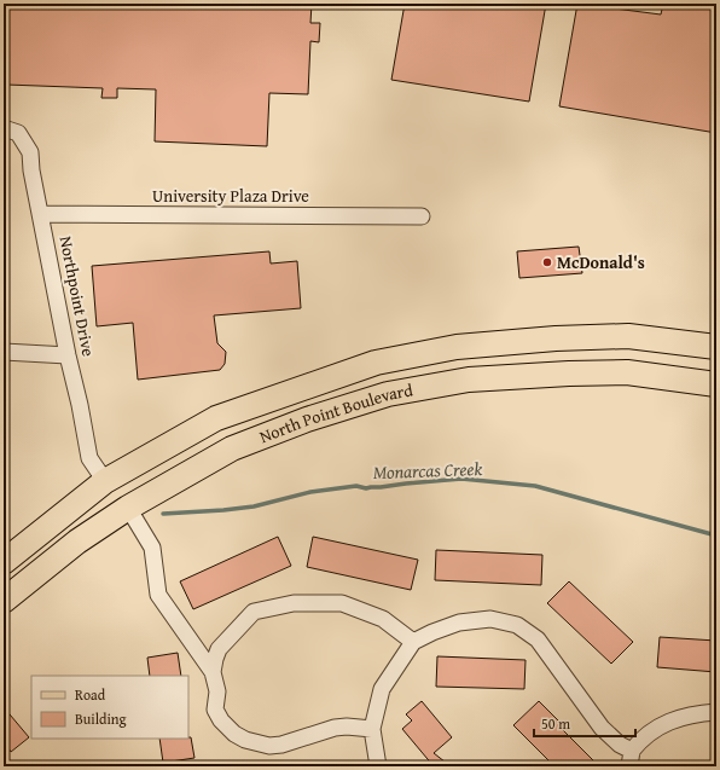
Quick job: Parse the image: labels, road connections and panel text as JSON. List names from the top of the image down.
{
  "streets": {
    "main road": ["North Point Boulevard"],
    "street": ["University Plaza Drive", "Northpoint Drive"]
  },
  "crossings": [
    ["University Plaza Drive", "Northpoint Drive"],
    ["Northpoint Drive", "North Point Boulevard"]
  ],
  "water": ["Monarcas Creek"],
  "places": ["McDonald's"],
  "legend": ["Road", "Building"],
  "scale_bar": "50 m"
}
